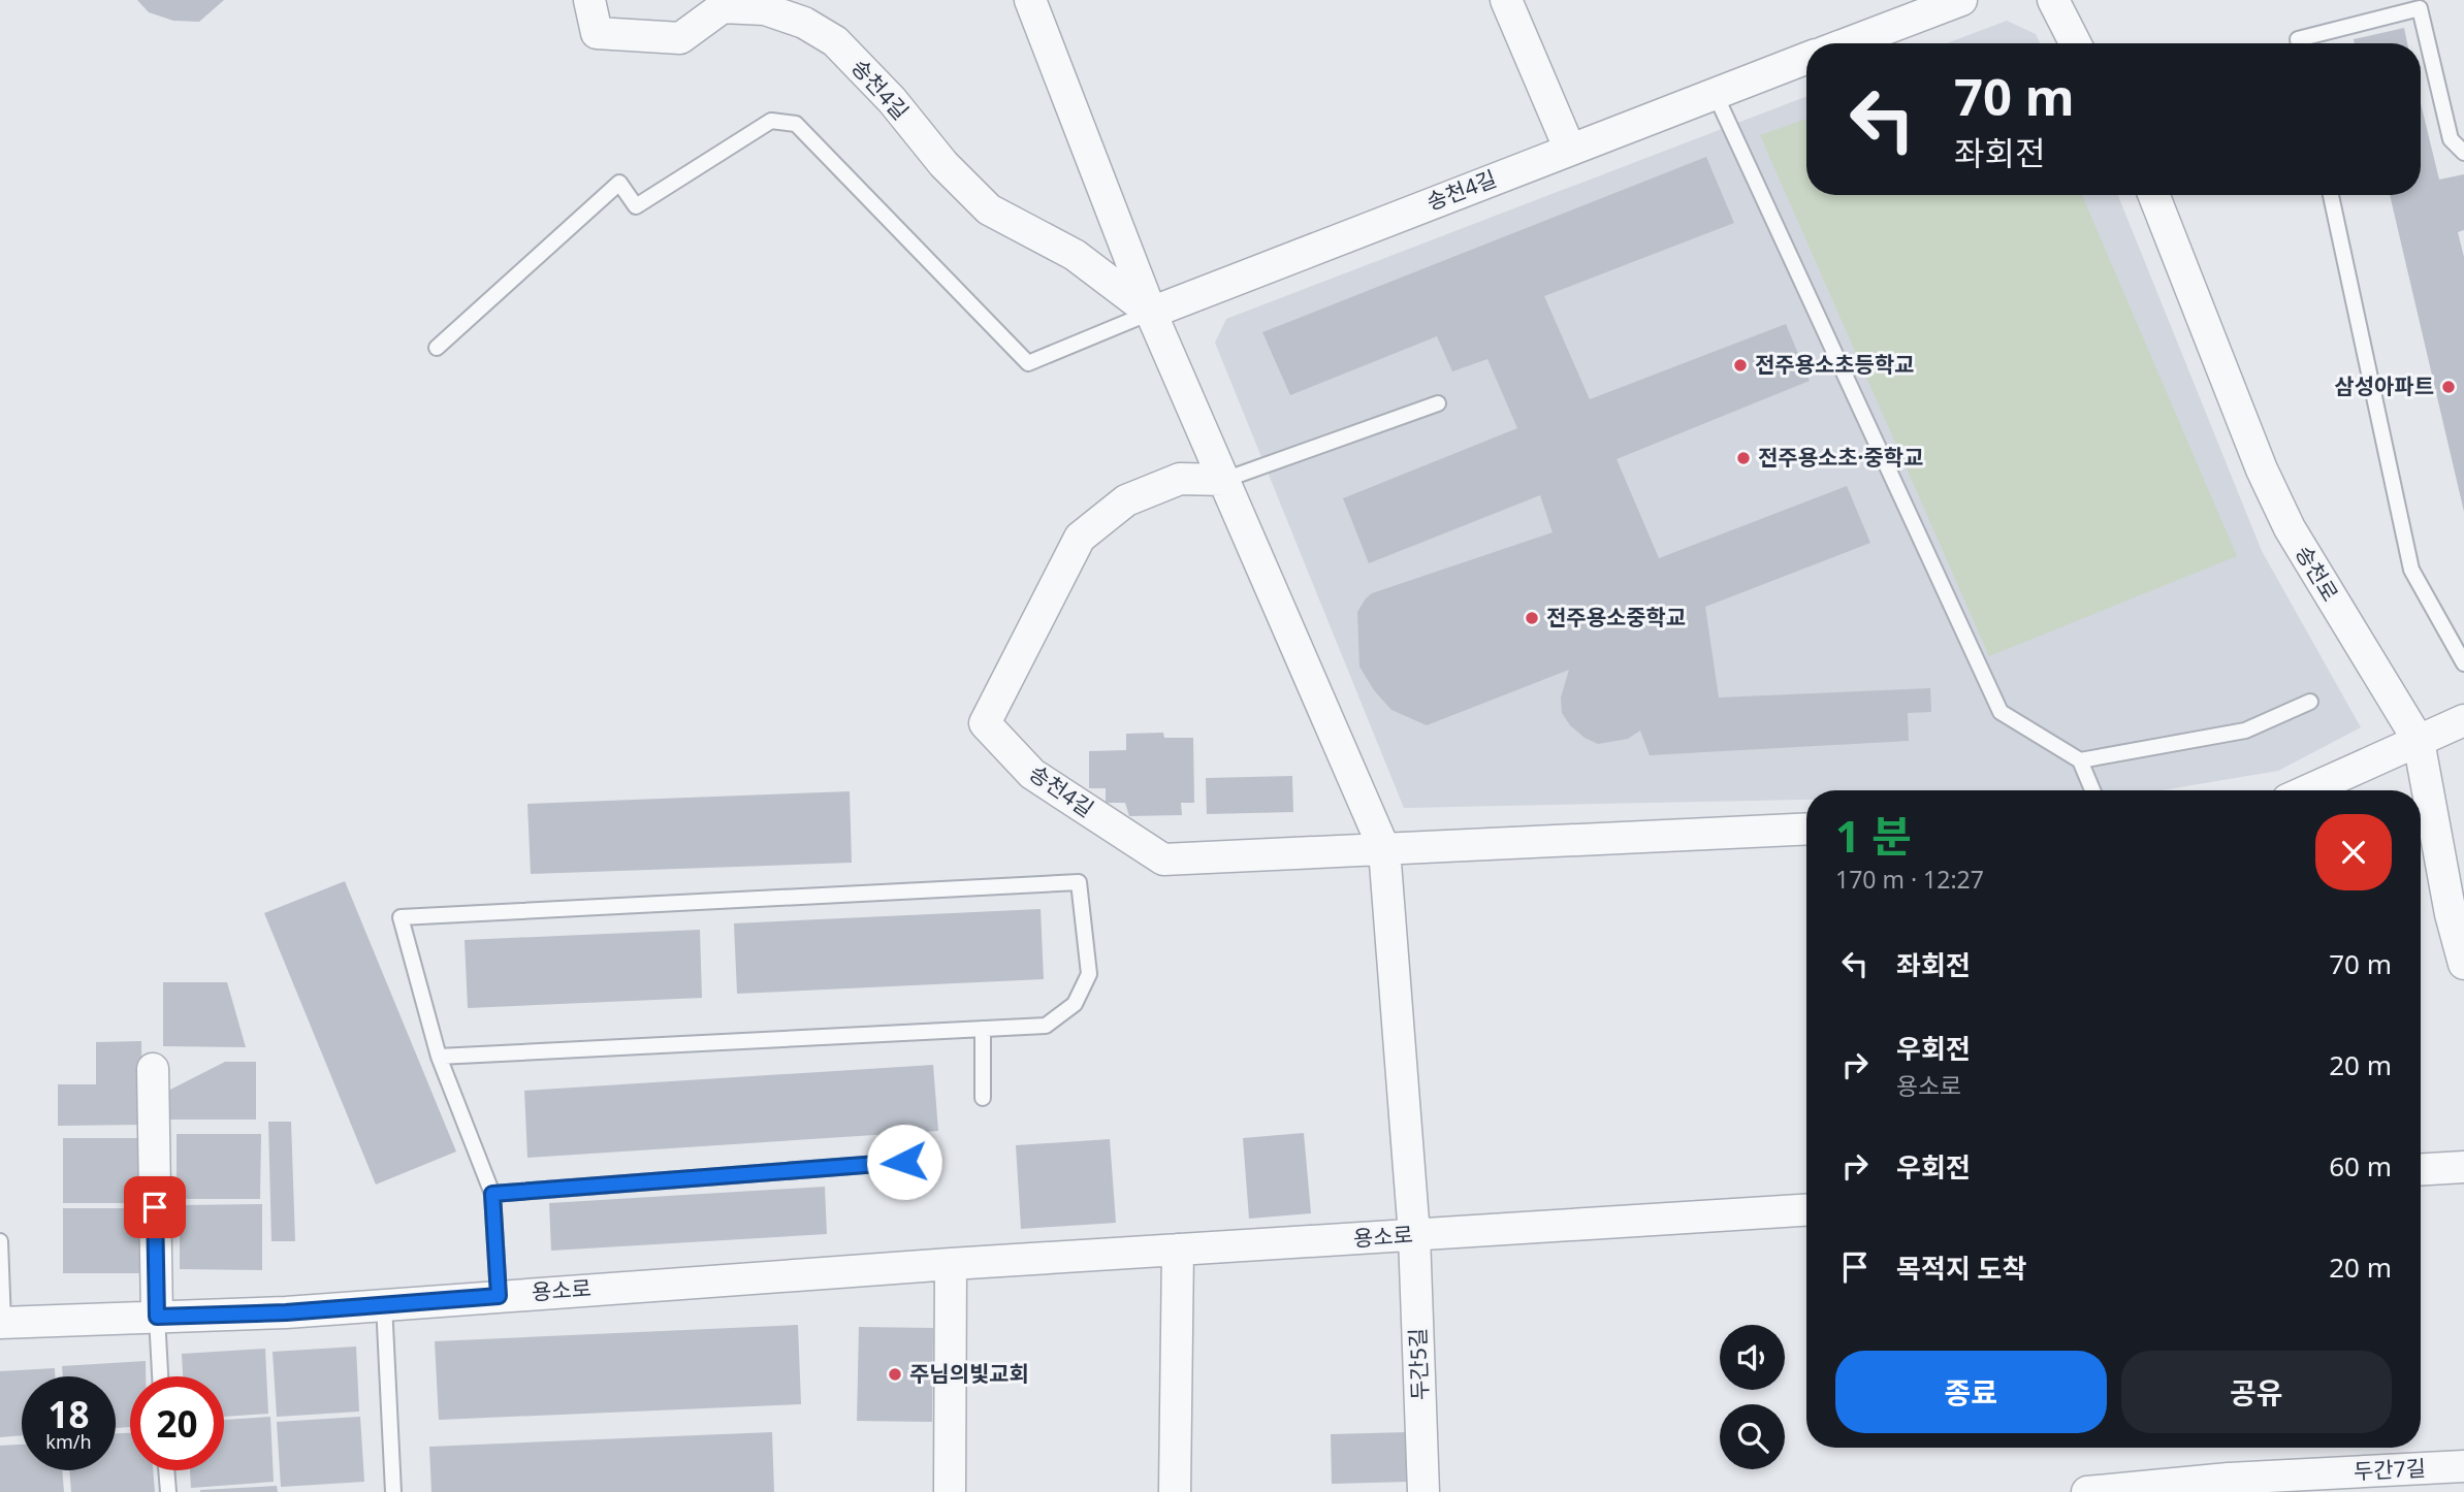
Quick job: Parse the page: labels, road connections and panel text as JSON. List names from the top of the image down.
{
  "streets": {
    "street": [
      "송천4길",
      "송천로",
      "용소로",
      "두간5길",
      "두간7길"
    ]
  },
  "crossings": [
    ["송천4길", "용소로"],
    ["송천4길", "두간5길"],
    ["용소로", "두간5길"]
  ],
  "places": [
    "전주용소초등학교",
    "삼성아파트",
    "전주용소초·중학교",
    "전주용소중학교",
    "주님의빛교회"
  ],
  "page": {
    "turn": ["70 m", "좌회전"],
    "heading": ["1 분", "170 m · 12:27"],
    "list": [
      {
        "name": "좌회전",
        "value": "70 m"
      },
      {
        "name": "우회전",
        "note": "용소로",
        "value": "20 m"
      },
      {
        "name": "우회전",
        "value": "60 m"
      },
      {
        "name": "목적지 도착",
        "value": "20 m"
      }
    ],
    "buttons": ["종료", "공유"],
    "speed": "18 km/h",
    "limit": "20"
  }
}
